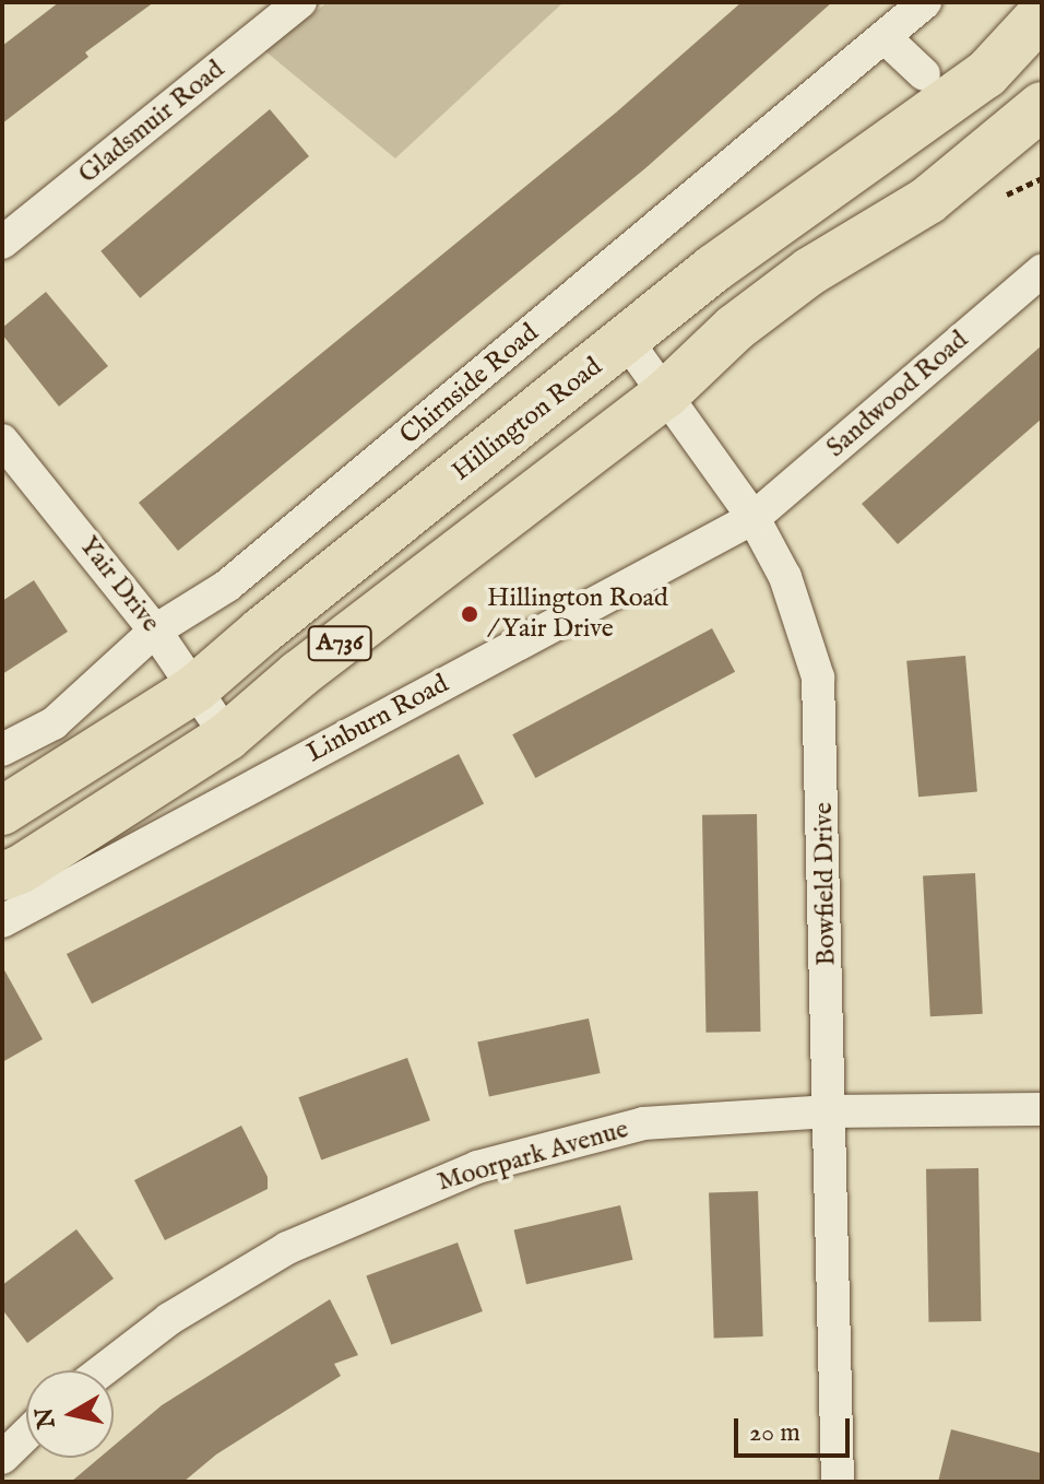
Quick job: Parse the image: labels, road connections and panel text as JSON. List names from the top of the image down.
{
  "streets": {
    "main road": ["Hillington Road", "A736"],
    "street": [
      "Gladsmuir Road",
      "Chirnside Road",
      "Sandwood Road",
      "Yair Drive",
      "Linburn Road",
      "Bowfield Drive",
      "Moorpark Avenue"
    ]
  },
  "crossings": [
    ["Chirnside Road", "Yair Drive"],
    ["Sandwood Road", "Linburn Road"],
    ["Sandwood Road", "Bowfield Drive"],
    ["Hillington Road", "Yair Drive"],
    ["Hillington Road", "Bowfield Drive"],
    ["Yair Drive", "A736"],
    ["A736", "Bowfield Drive"],
    ["Linburn Road", "Bowfield Drive"],
    ["Bowfield Drive", "Moorpark Avenue"]
  ],
  "places": ["Hillington Road / Yair Drive"],
  "scale_bar": "20 m",
  "north": "left"
}
